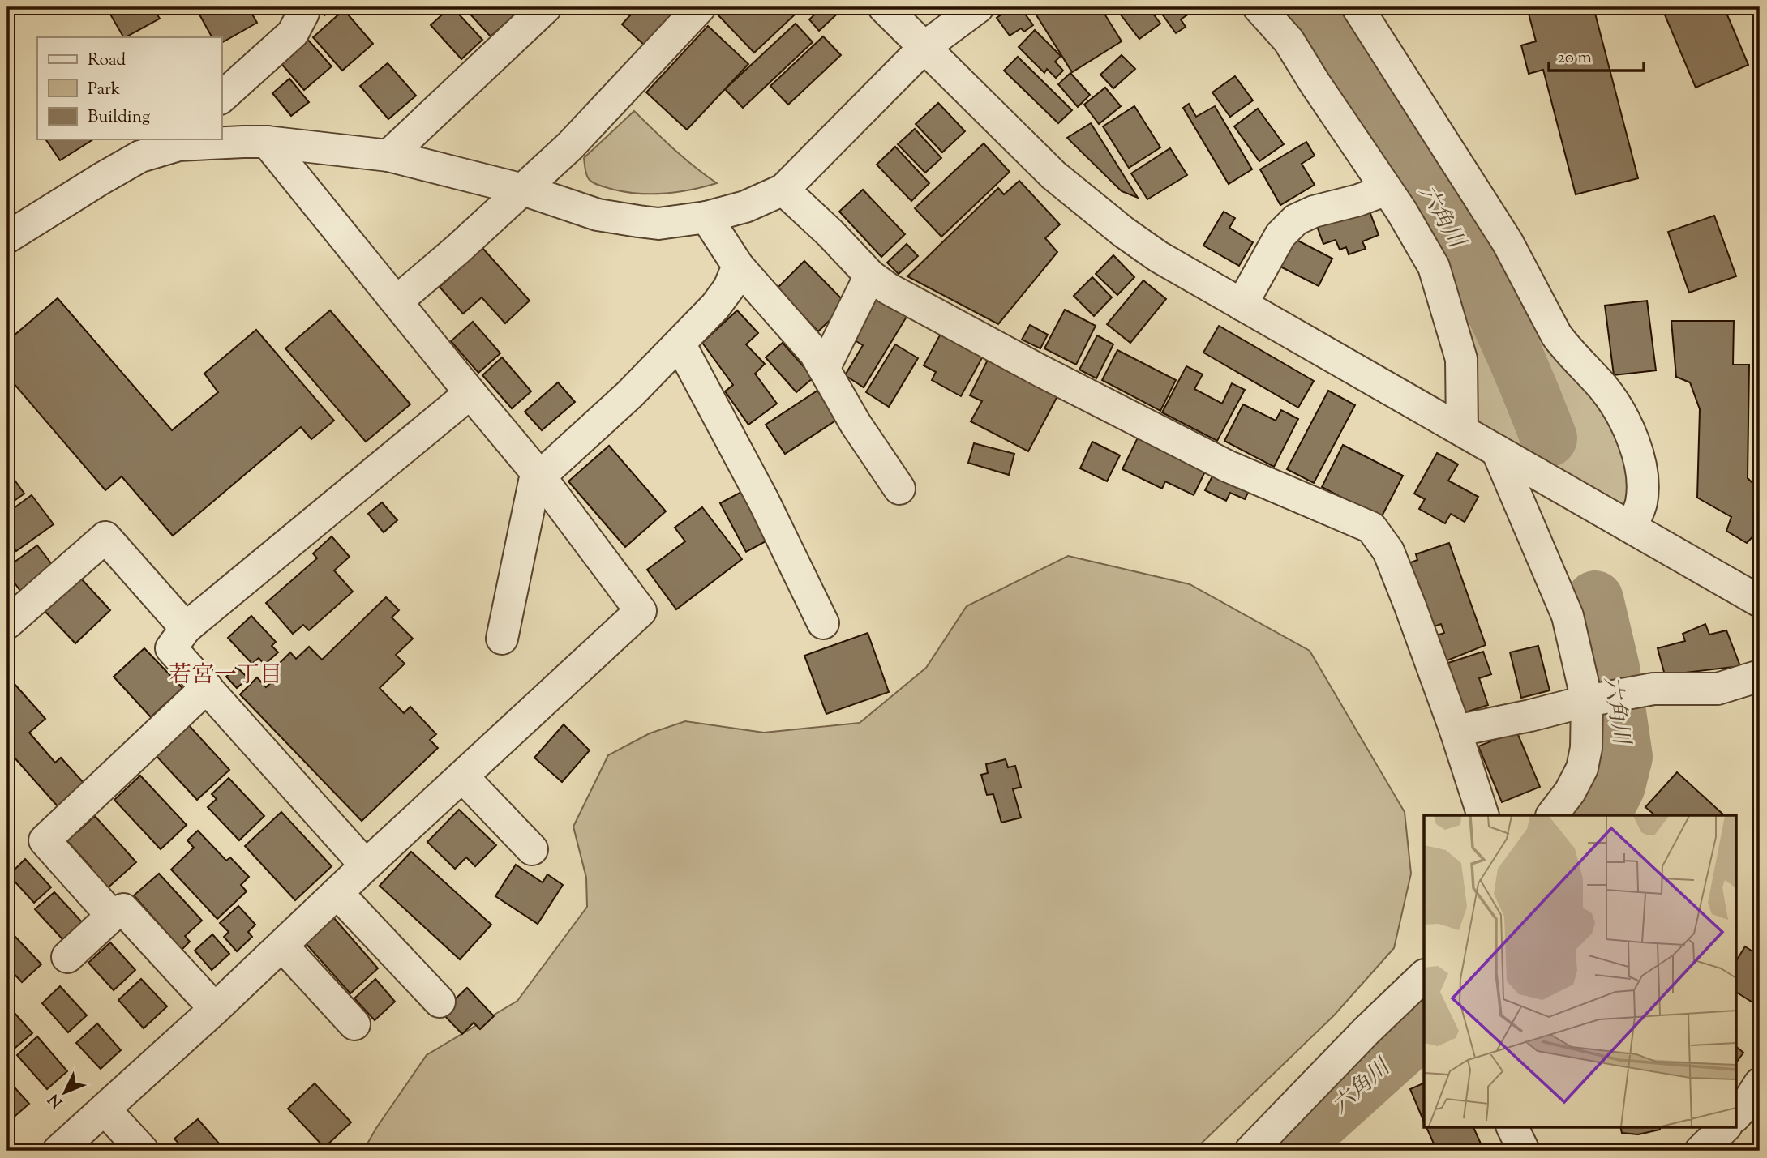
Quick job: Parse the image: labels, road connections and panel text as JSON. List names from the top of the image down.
{
  "districts": ["若宮一丁目"],
  "water": ["六角川"],
  "legend": ["Road", "Park", "Building"],
  "scale_bar": "20 m",
  "north": "bottom left"
}
